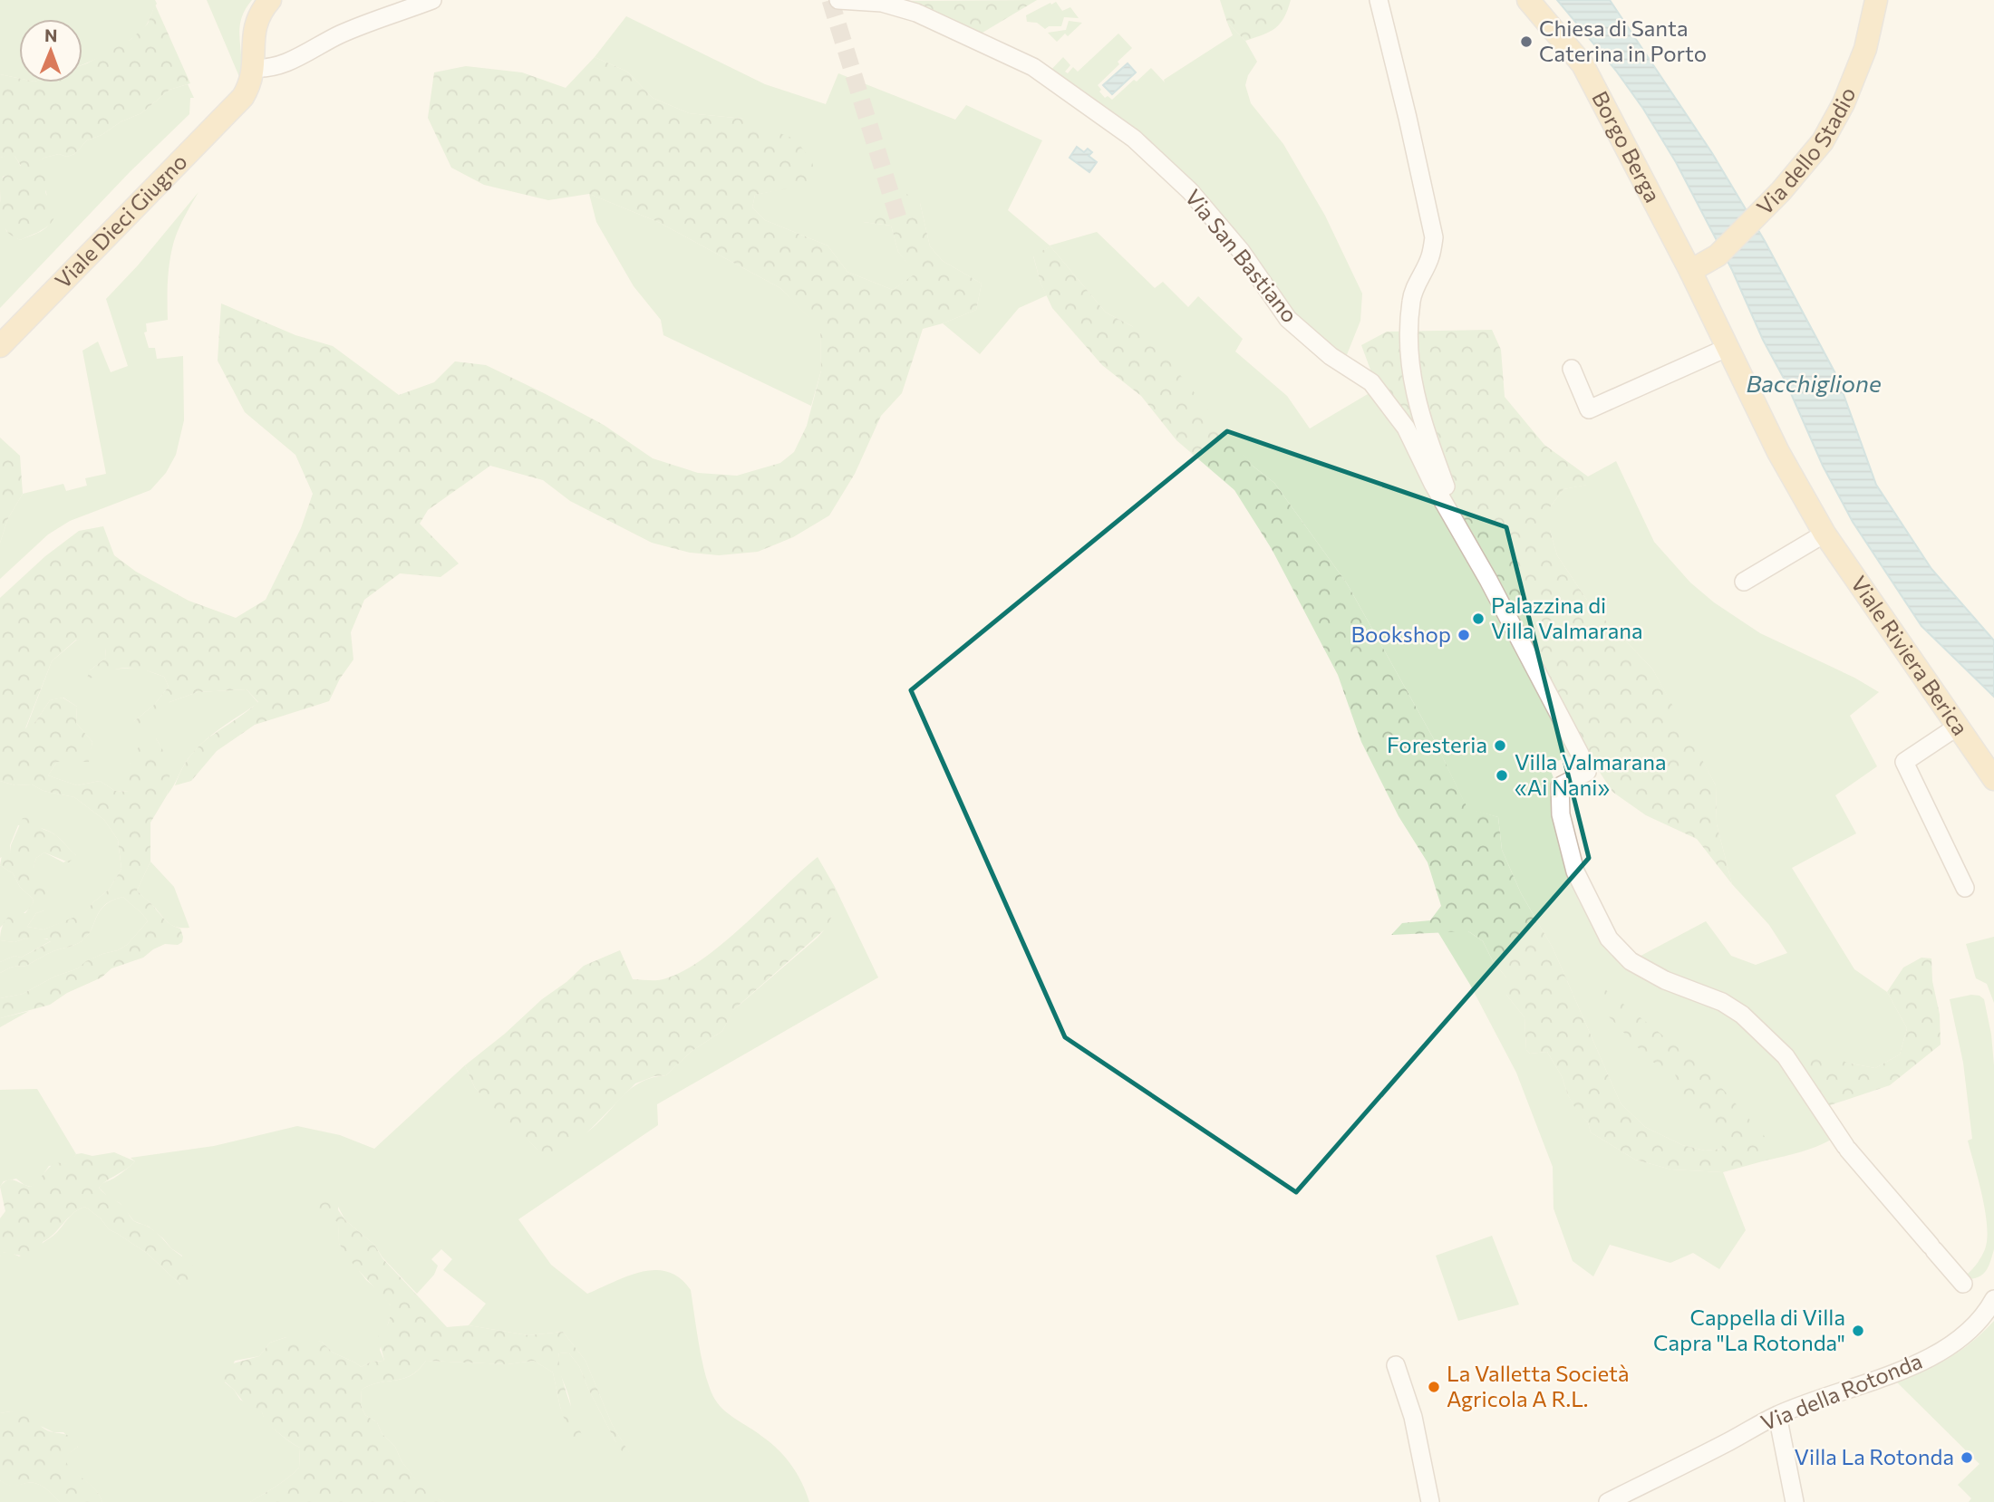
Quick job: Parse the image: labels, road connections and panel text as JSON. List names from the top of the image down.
{
  "streets": {
    "main road": [
      "Borgo Berga",
      "Via dello Stadio",
      "Viale Dieci Giugno",
      "Viale Riviera Berica"
    ],
    "street": ["Via San Bastiano", "Via della Rotonda"]
  },
  "crossings": [
    ["Borgo Berga", "Via dello Stadio"],
    ["Borgo Berga", "Viale Riviera Berica"],
    ["Via dello Stadio", "Viale Riviera Berica"]
  ],
  "water": ["Bacchiglione"],
  "places": [
    "Chiesa di Santa Caterina in Porto",
    "Palazzina di Villa Valmarana",
    "Bookshop",
    "Foresteria",
    "Villa Valmarana «Ai Nani»",
    "Cappella di Villa Capra \"La Rotonda\"",
    "La Valletta Società Agricola A R.L.",
    "Villa La Rotonda"
  ],
  "north": "top"
}
